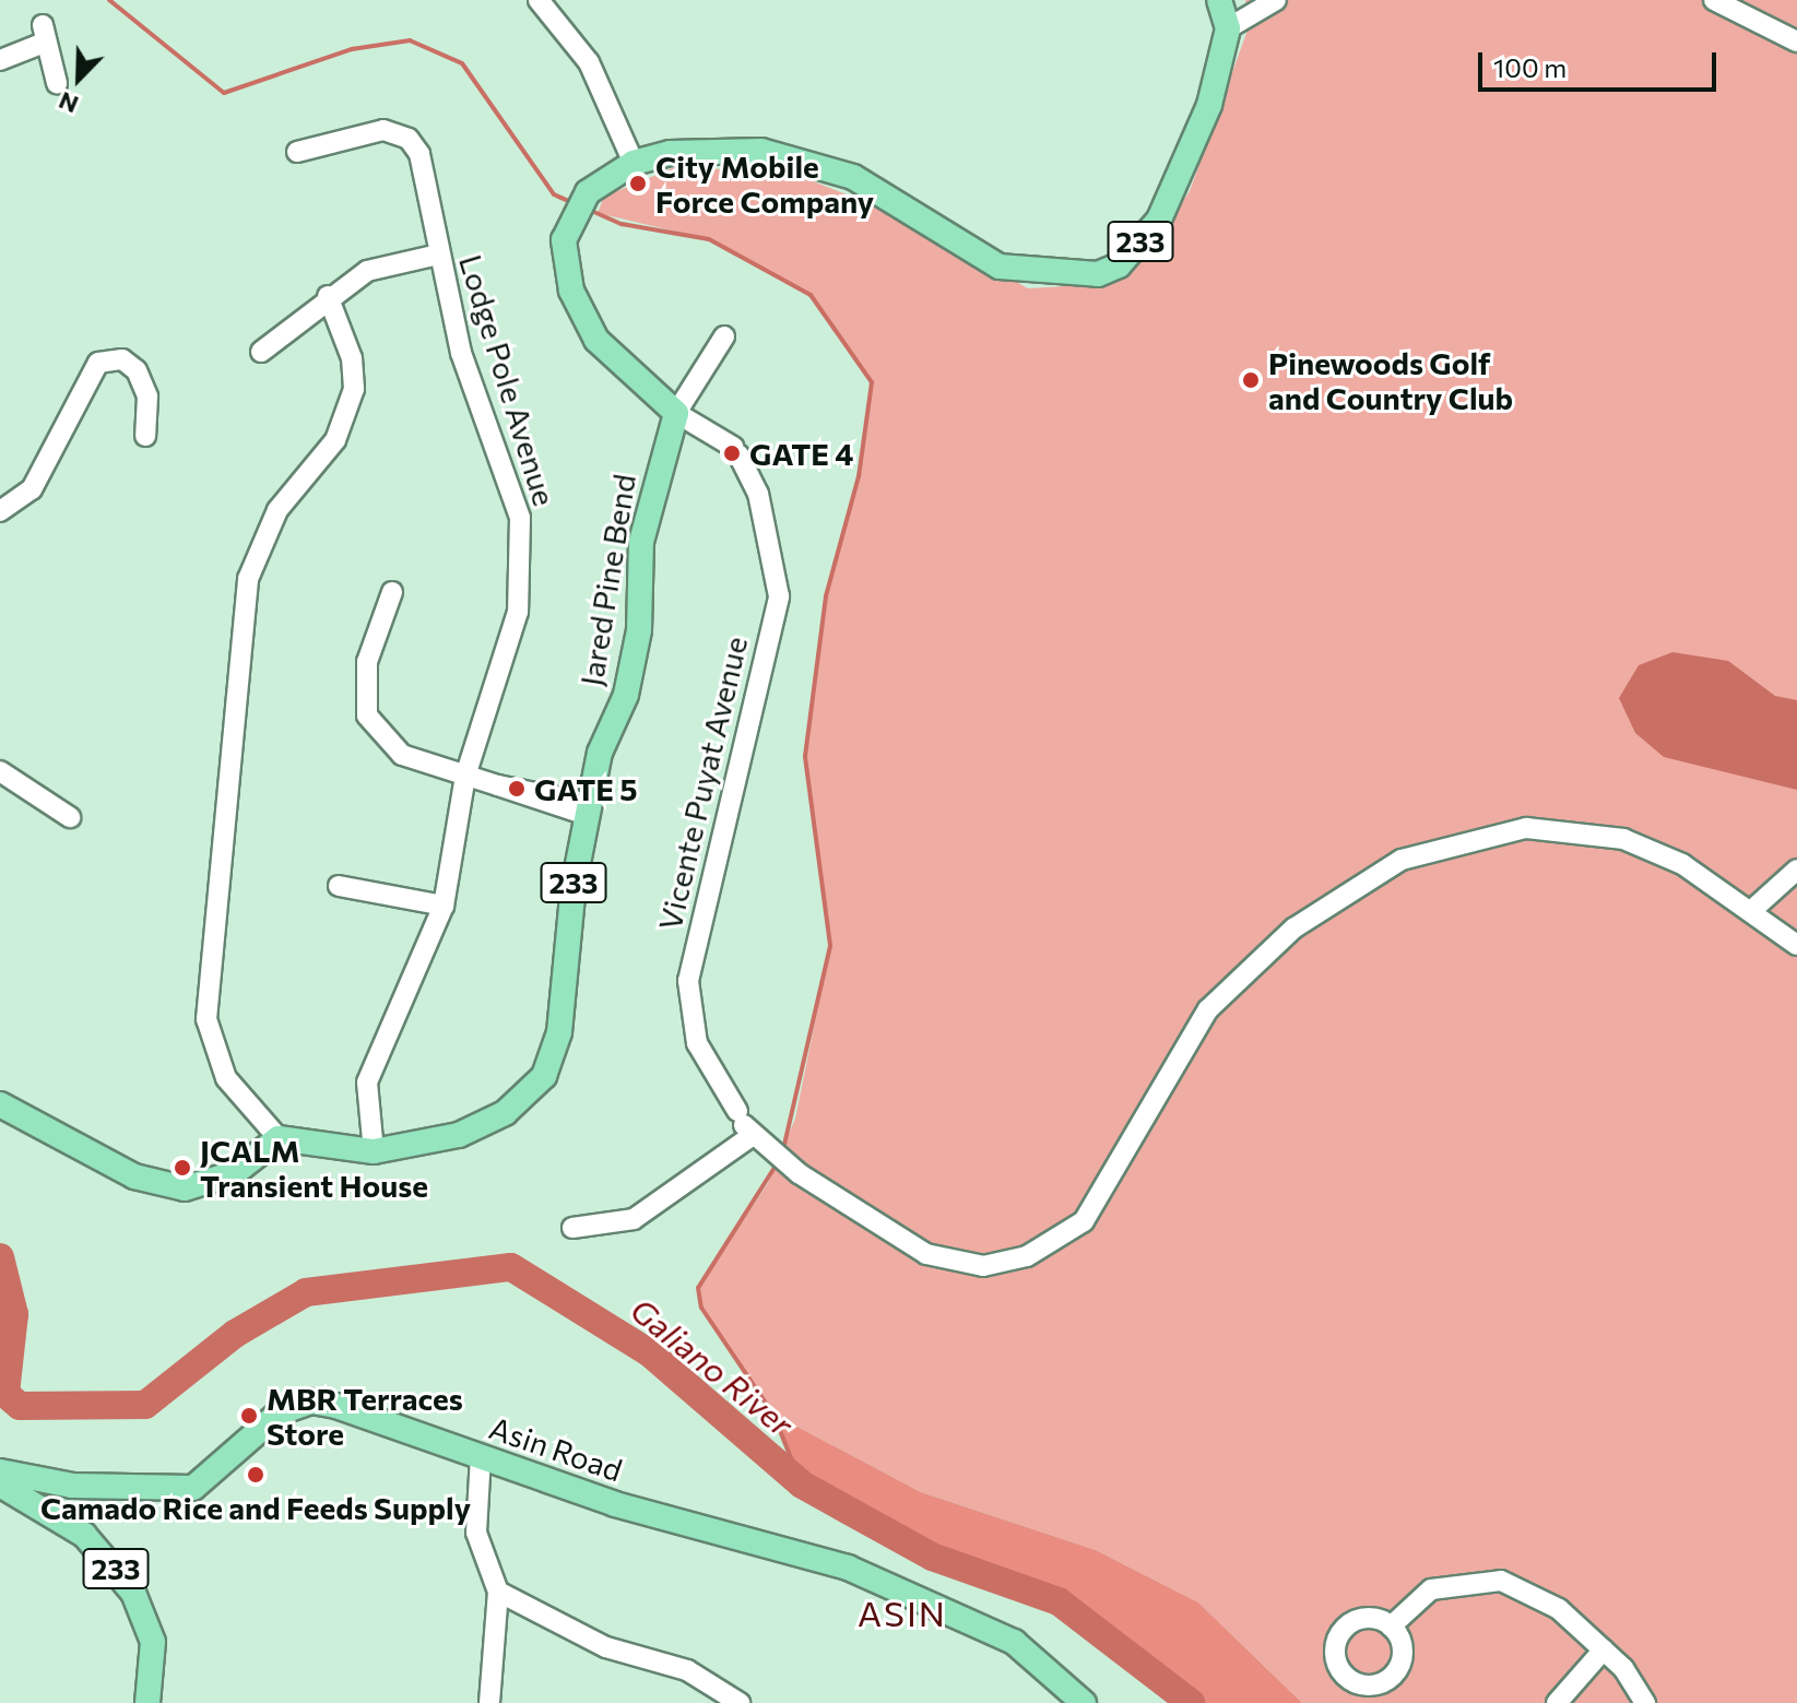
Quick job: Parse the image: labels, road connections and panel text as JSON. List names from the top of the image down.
{
  "streets": {
    "main road": [
      "233",
      "Jared Pine Bend",
      "Vicente Puyat Avenue",
      "Asin Road"
    ],
    "street": ["Lodge Pole Avenue"]
  },
  "crossings": [
    ["Lodge Pole Avenue", "Jared Pine Bend"],
    ["Jared Pine Bend", "Vicente Puyat Avenue"]
  ],
  "districts": ["ASIN"],
  "water": ["Galiano River"],
  "places": [
    "City Mobile Force Company",
    "Pinewoods Golf and Country Club",
    "GATE 4",
    "GATE 5",
    "JCALM Transient House",
    "MBR Terraces Store",
    "Camado Rice and Feeds Supply"
  ],
  "scale_bar": "100 m",
  "north": "bottom left"
}
